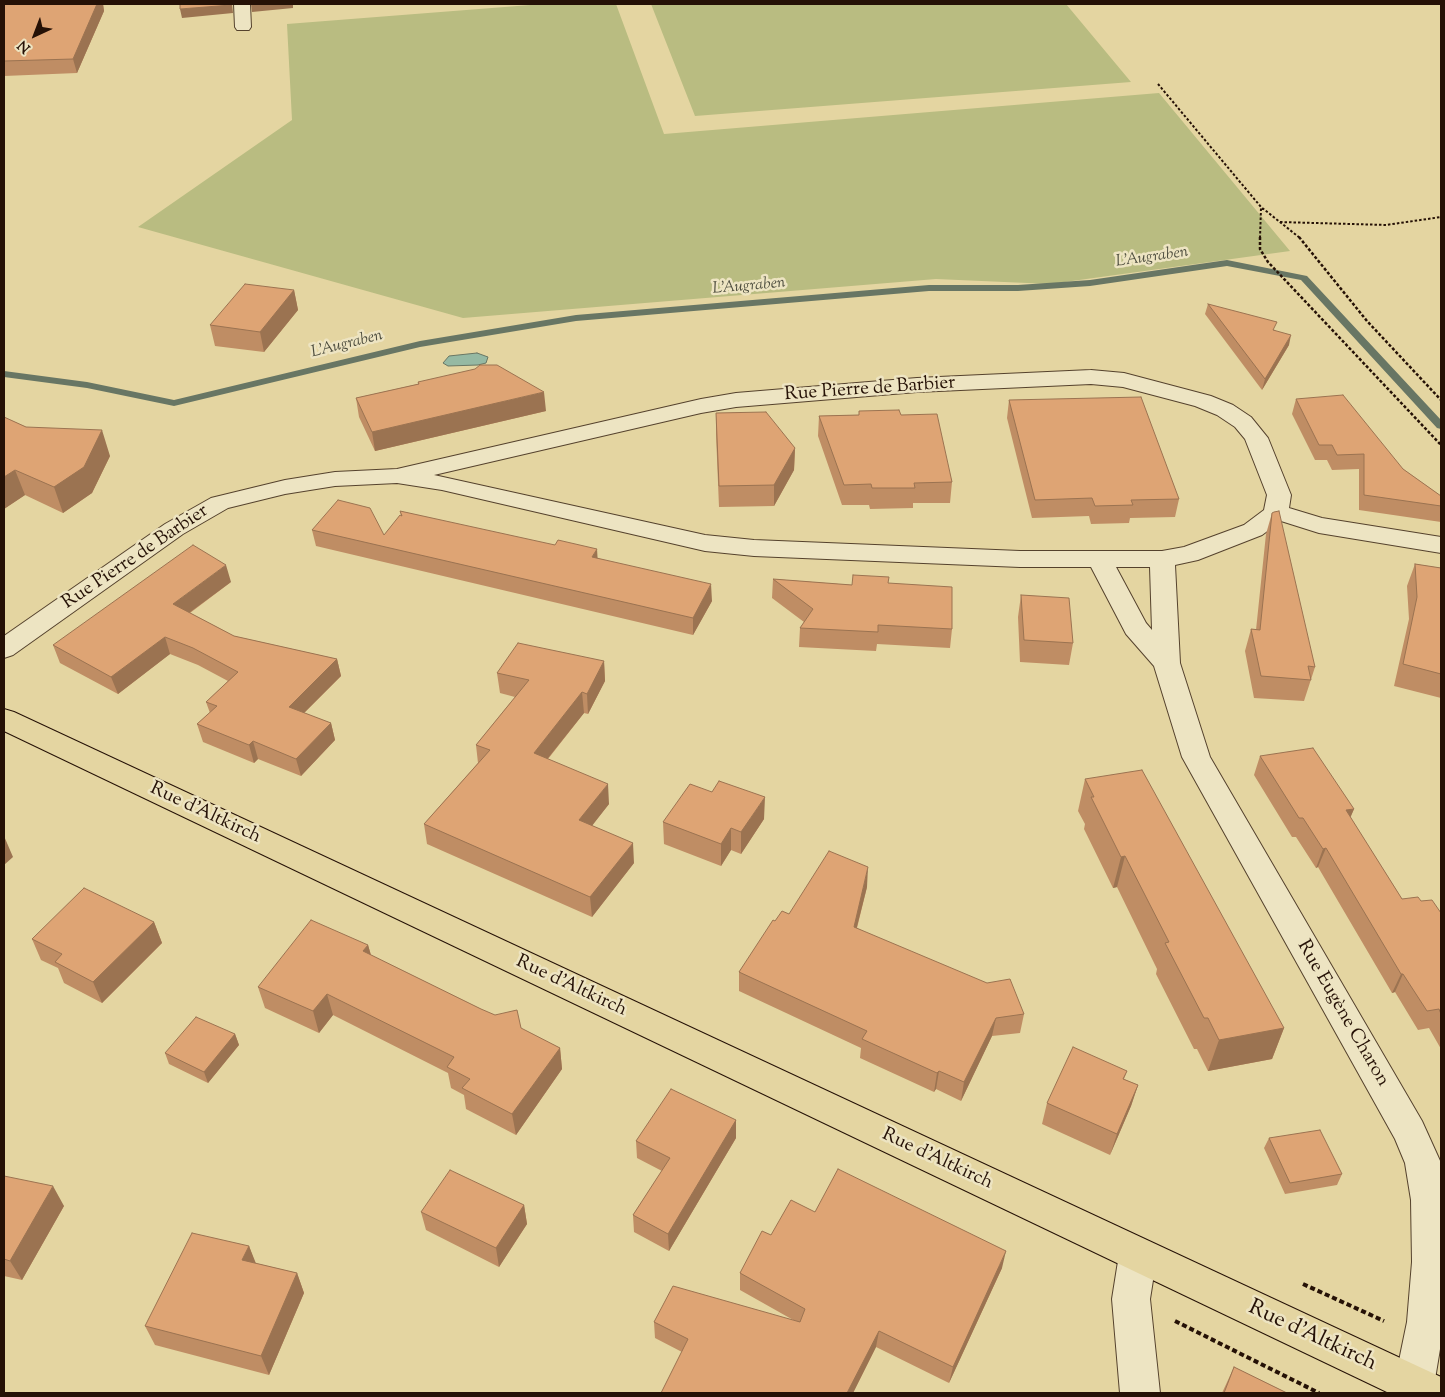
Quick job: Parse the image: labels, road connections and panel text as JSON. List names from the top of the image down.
{
  "streets": {
    "main road": ["Rue d'Altkirch"],
    "street": ["Rue Pierre de Barbier", "Rue Eugène Charon"]
  },
  "crossings": [
    ["Rue Pierre de Barbier", "Rue Eugène Charon"],
    ["Rue d'Altkirch", "Rue Eugène Charon"]
  ],
  "water": ["L'Augraben"],
  "north": "bottom left"
}
